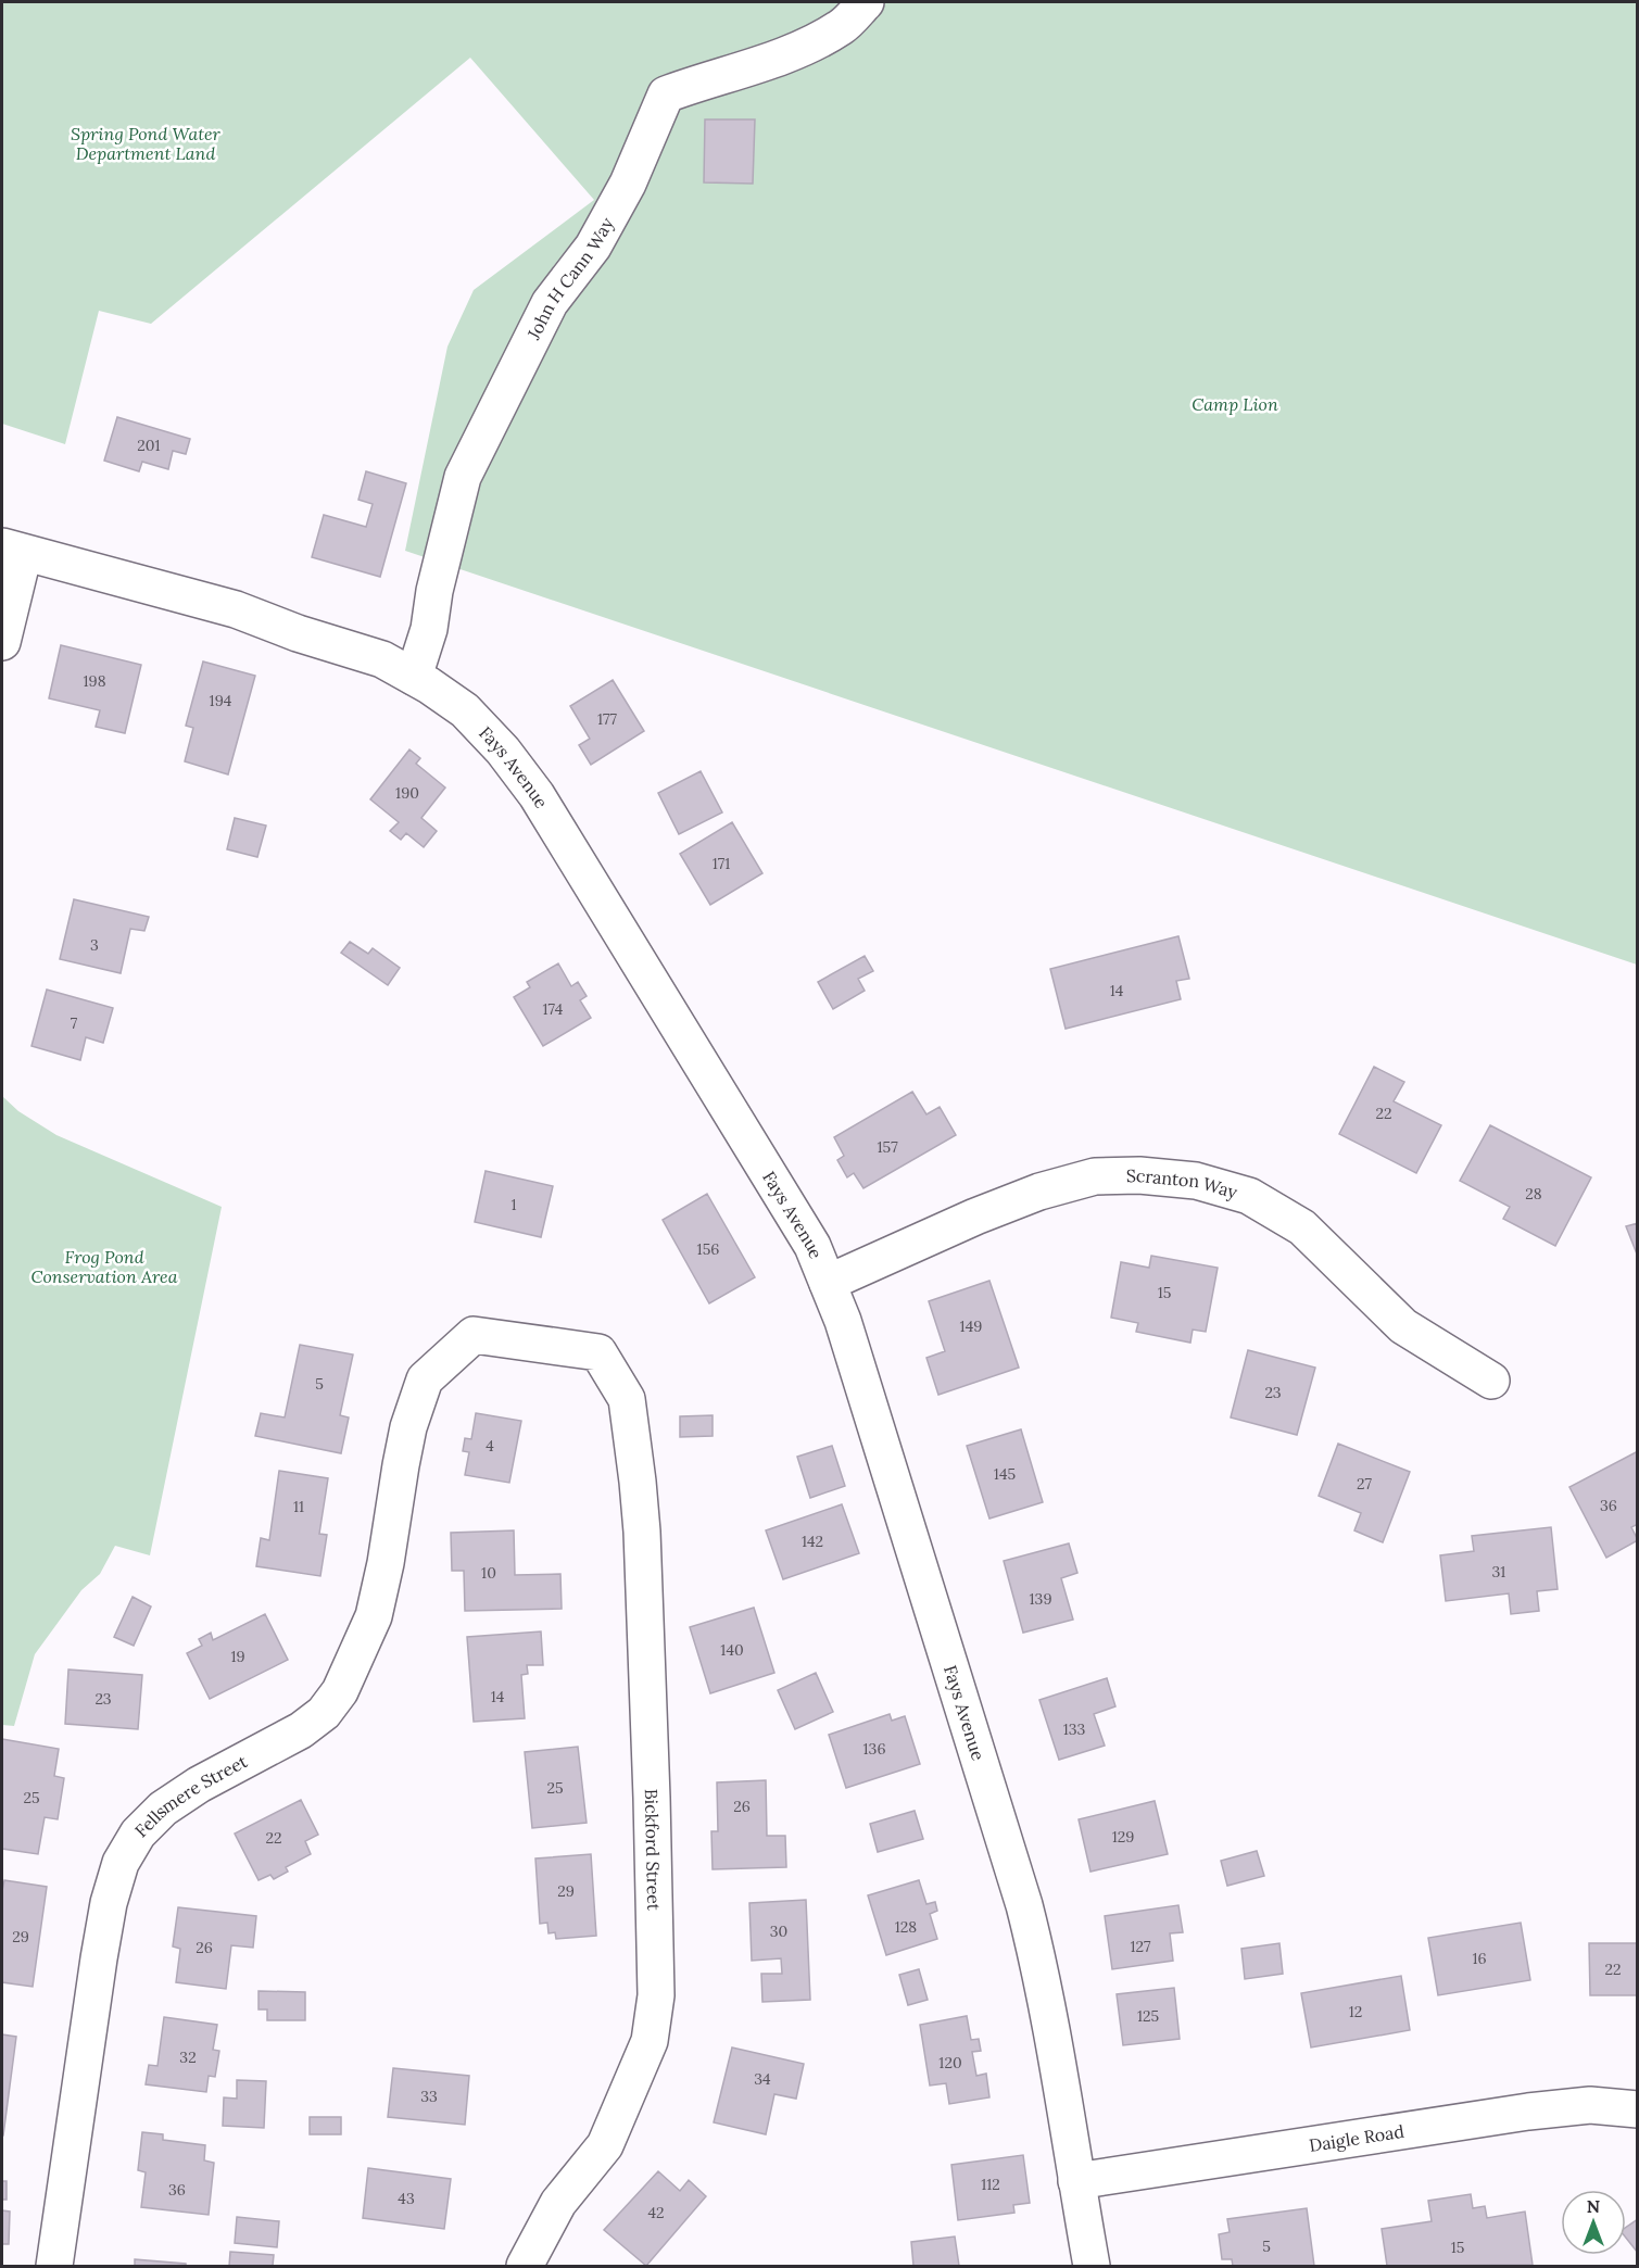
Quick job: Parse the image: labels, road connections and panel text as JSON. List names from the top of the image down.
{
  "streets": {
    "street": [
      "John H Cann Way",
      "Fays Avenue",
      "Scranton Way",
      "Fellsmere Street",
      "Bickford Street",
      "Daigle Road"
    ]
  },
  "crossings": [
    ["John H Cann Way", "Fays Avenue"],
    ["Fays Avenue", "Scranton Way"],
    ["Fays Avenue", "Daigle Road"],
    ["Fellsmere Street", "Bickford Street"]
  ],
  "parks": ["Spring Pond Water Department Land", "Camp Lion", "Frog Pond Conservation Area"],
  "house_numbers": [
    "201",
    "198",
    "194",
    "177",
    "190",
    "171",
    "3",
    "14",
    "174",
    "7",
    "22",
    "157",
    "28",
    "1",
    "156",
    "15",
    "149",
    "5",
    "23",
    "4",
    "145",
    "27",
    "36",
    "11",
    "142",
    "31",
    "10",
    "139",
    "140",
    "19",
    "14",
    "23",
    "133",
    "136",
    "25",
    "25",
    "26",
    "129",
    "22",
    "29",
    "128",
    "30",
    "29",
    "127",
    "26",
    "16",
    "22",
    "12",
    "125",
    "32",
    "120",
    "34",
    "33",
    "112",
    "36",
    "43",
    "42",
    "5",
    "15"
  ],
  "north": "top"
}
